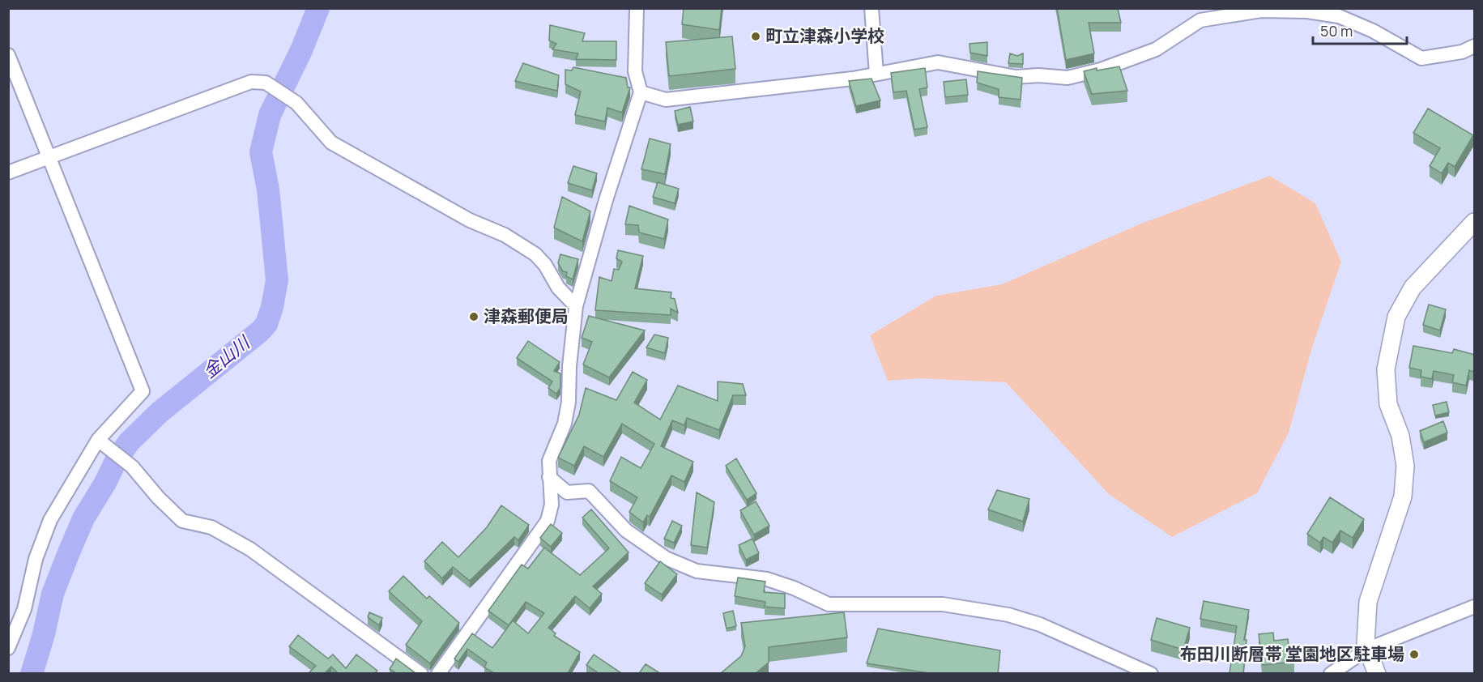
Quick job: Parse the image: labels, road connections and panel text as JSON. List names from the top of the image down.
{
  "water": ["金山川"],
  "places": ["町立津森小学校", "津森郵便局", "布田川断層帯 堂園地区駐車場"],
  "scale_bar": "50 m"
}
